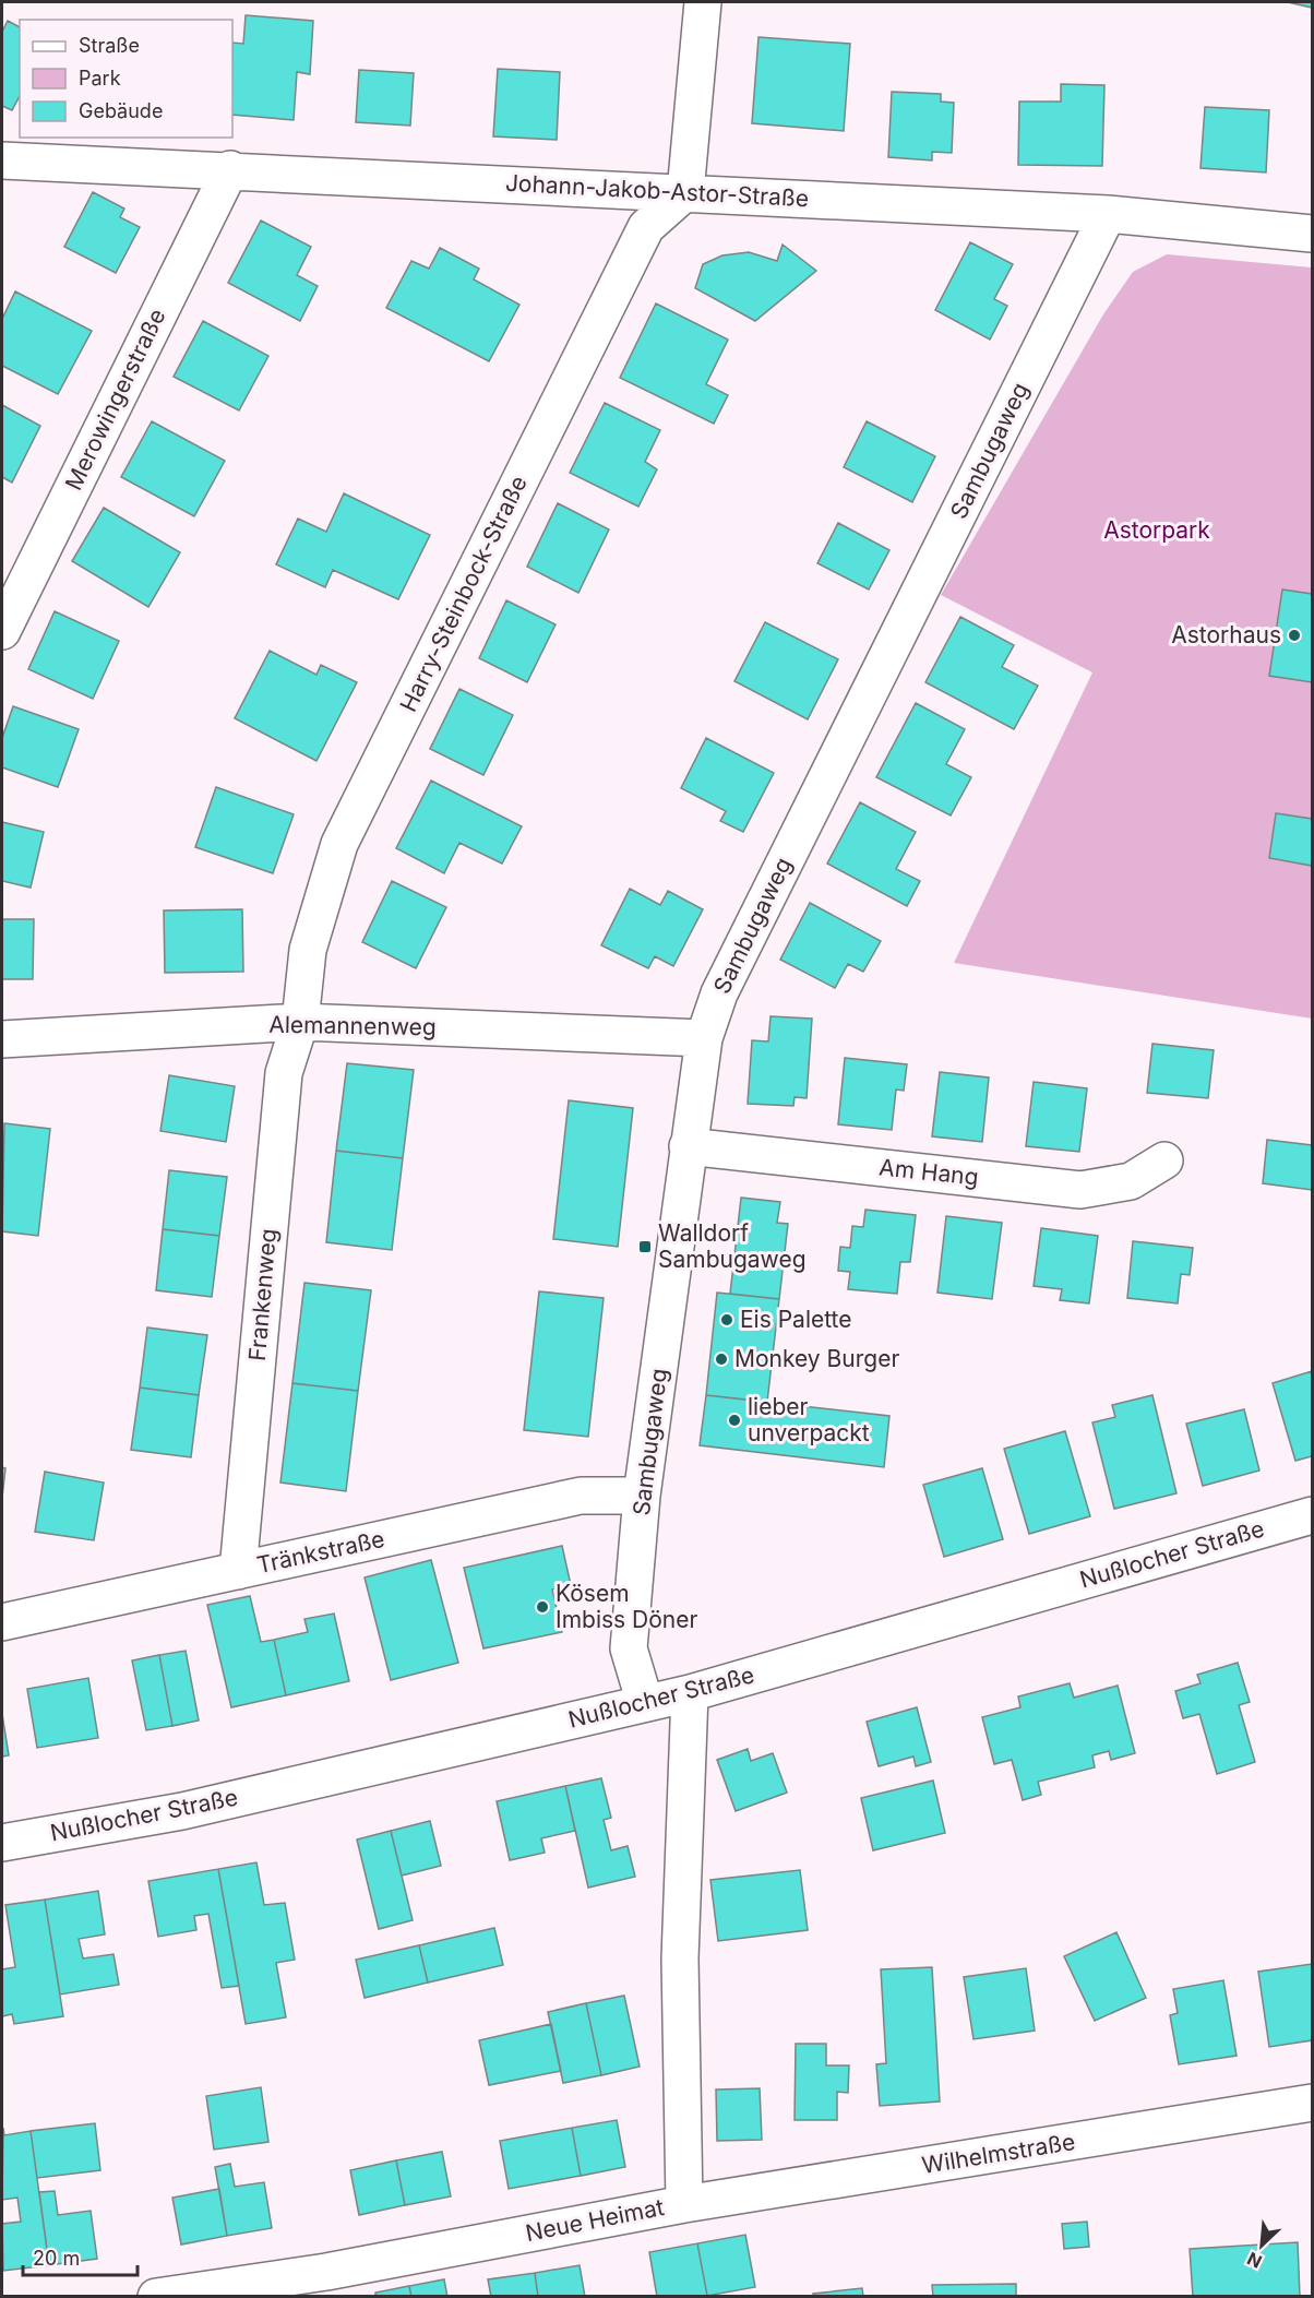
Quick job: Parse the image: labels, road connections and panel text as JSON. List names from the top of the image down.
{
  "streets": {
    "street": [
      "Johann-Jakob-Astor-Straße",
      "Merowingerstraße",
      "Sambugaweg",
      "Harry-Steinbock-Straße",
      "Alemannenweg",
      "Am Hang",
      "Frankenweg",
      "Tränkstraße",
      "Nußlocher Straße",
      "Wilhelmstraße",
      "Neue Heimat"
    ]
  },
  "crossings": [
    ["Johann-Jakob-Astor-Straße", "Merowingerstraße"],
    ["Johann-Jakob-Astor-Straße", "Sambugaweg"],
    ["Johann-Jakob-Astor-Straße", "Harry-Steinbock-Straße"],
    ["Sambugaweg", "Alemannenweg"],
    ["Sambugaweg", "Am Hang"],
    ["Sambugaweg", "Tränkstraße"],
    ["Sambugaweg", "Nußlocher Straße"],
    ["Harry-Steinbock-Straße", "Alemannenweg"],
    ["Harry-Steinbock-Straße", "Frankenweg"],
    ["Alemannenweg", "Frankenweg"],
    ["Frankenweg", "Tränkstraße"],
    ["Nußlocher Straße", "Neue Heimat"],
    ["Wilhelmstraße", "Neue Heimat"]
  ],
  "parks": ["Astorpark"],
  "places": {
    "other": [
      "Astorhaus",
      "Eis Palette",
      "Monkey Burger",
      "lieber unverpackt",
      "Kösem Imbiss Döner"
    ],
    "transit": ["Walldorf Sambugaweg"]
  },
  "legend": ["Straße", "Park", "Gebäude"],
  "scale_bar": "20 m",
  "north": "bottom left"
}
